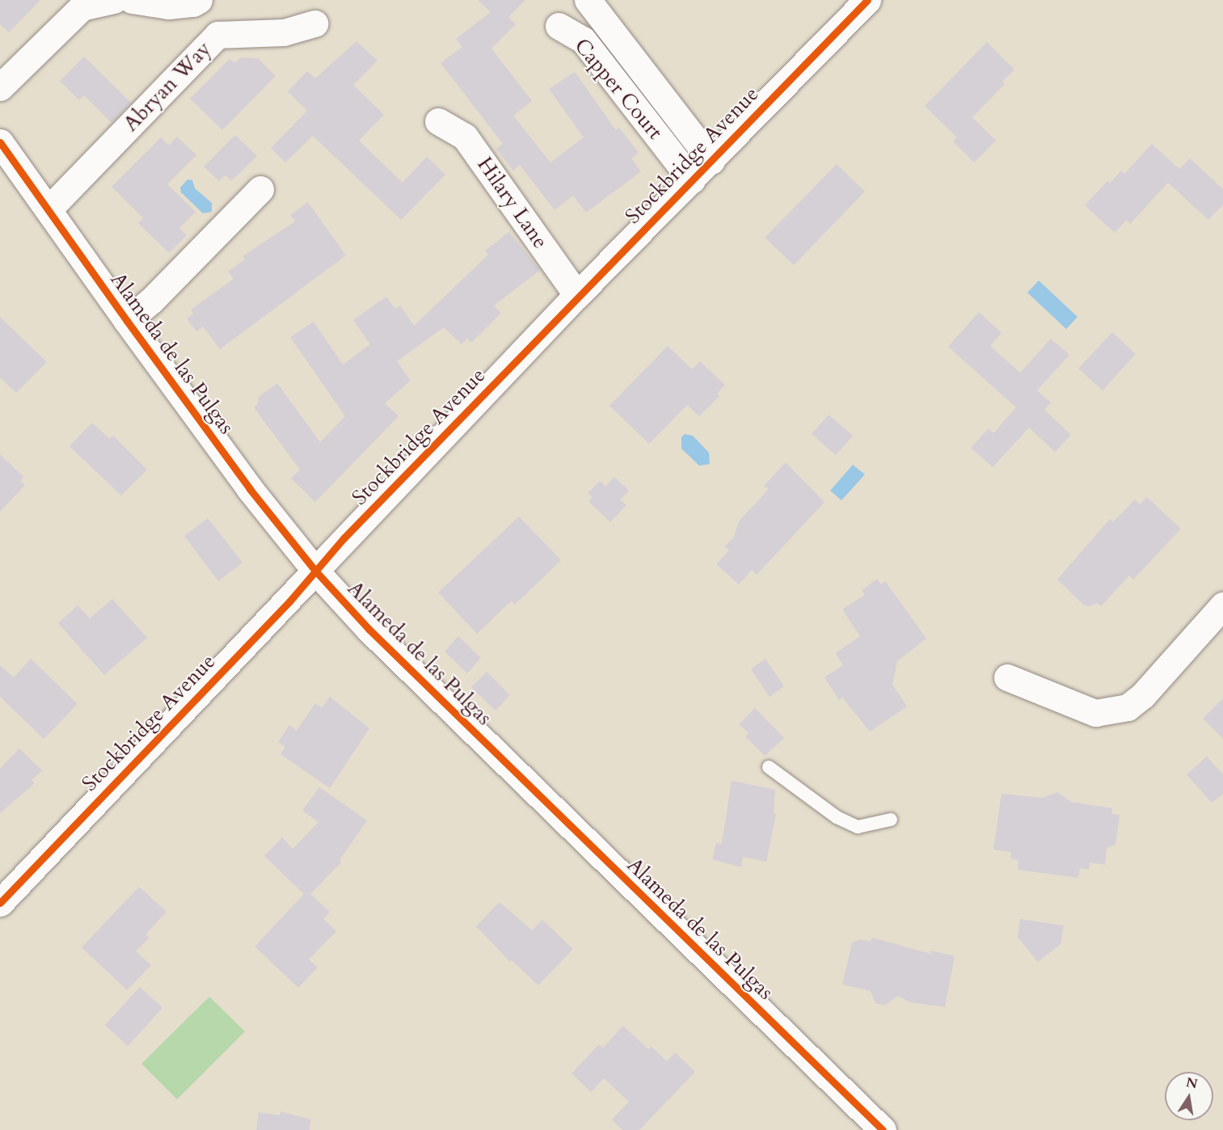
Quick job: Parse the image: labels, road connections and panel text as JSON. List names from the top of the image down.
{
  "streets": {
    "street": [
      "Abryan Way",
      "Capper Court",
      "Stockbridge Avenue",
      "Hilary Lane",
      "Alameda de las Pulgas"
    ]
  },
  "crossings": [
    ["Abryan Way", "Alameda de las Pulgas"],
    ["Capper Court", "Stockbridge Avenue"],
    ["Stockbridge Avenue", "Hilary Lane"],
    ["Stockbridge Avenue", "Alameda de las Pulgas"]
  ],
  "north": "top"
}
